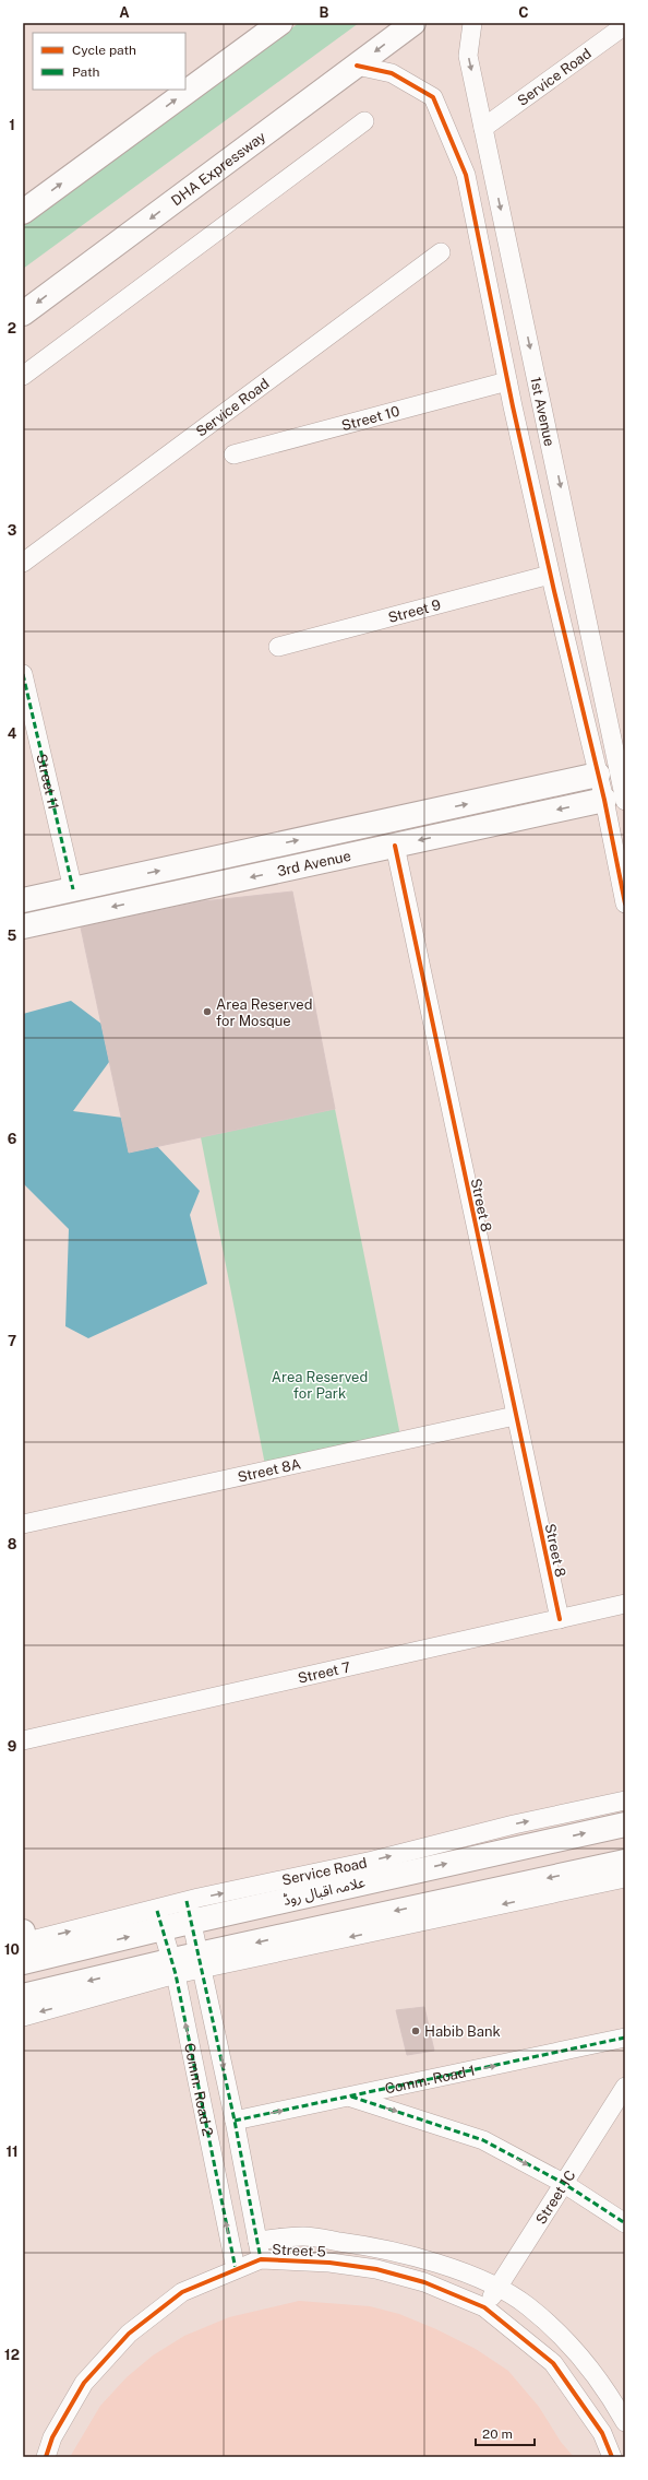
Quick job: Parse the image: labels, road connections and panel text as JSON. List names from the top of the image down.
{
  "streets": {
    "main road": ["DHA Expressway", "3rd Avenue", "علامہ اقبال روڈ"],
    "street": [
      "Service Road",
      "1st Avenue",
      "Street 10",
      "Street 9",
      "Street 11",
      "Street 8",
      "Street 8A",
      "Street 7",
      "Comm. Road 1",
      "Comm. Road 2",
      "Street 1C",
      "Street 5"
    ]
  },
  "crossings": [
    ["Service Road", "1st Avenue"],
    ["Service Road", "علامہ اقبال روڈ"],
    ["Service Road", "Comm. Road 2"],
    ["1st Avenue", "3rd Avenue"],
    ["Street 11", "3rd Avenue"],
    ["3rd Avenue", "Street 8"],
    ["Street 8", "Street 8A"],
    ["Street 8", "Street 7"],
    ["علامہ اقبال روڈ", "Comm. Road 2"],
    ["Comm. Road 1", "Comm. Road 2"],
    ["Comm. Road 2", "Street 5"],
    ["Street 1C", "Street 5"]
  ],
  "parks": ["Area Reserved for Park"],
  "places": ["Area Reserved for Mosque", "Habib Bank"],
  "legend": ["Cycle path", "Path"],
  "scale_bar": "20 m",
  "grid": {
    "columns": ["A", "B", "C"],
    "rows": [
      "1",
      "2",
      "3",
      "4",
      "5",
      "6",
      "7",
      "8",
      "9",
      "10",
      "11",
      "12"
    ]
  }
}
